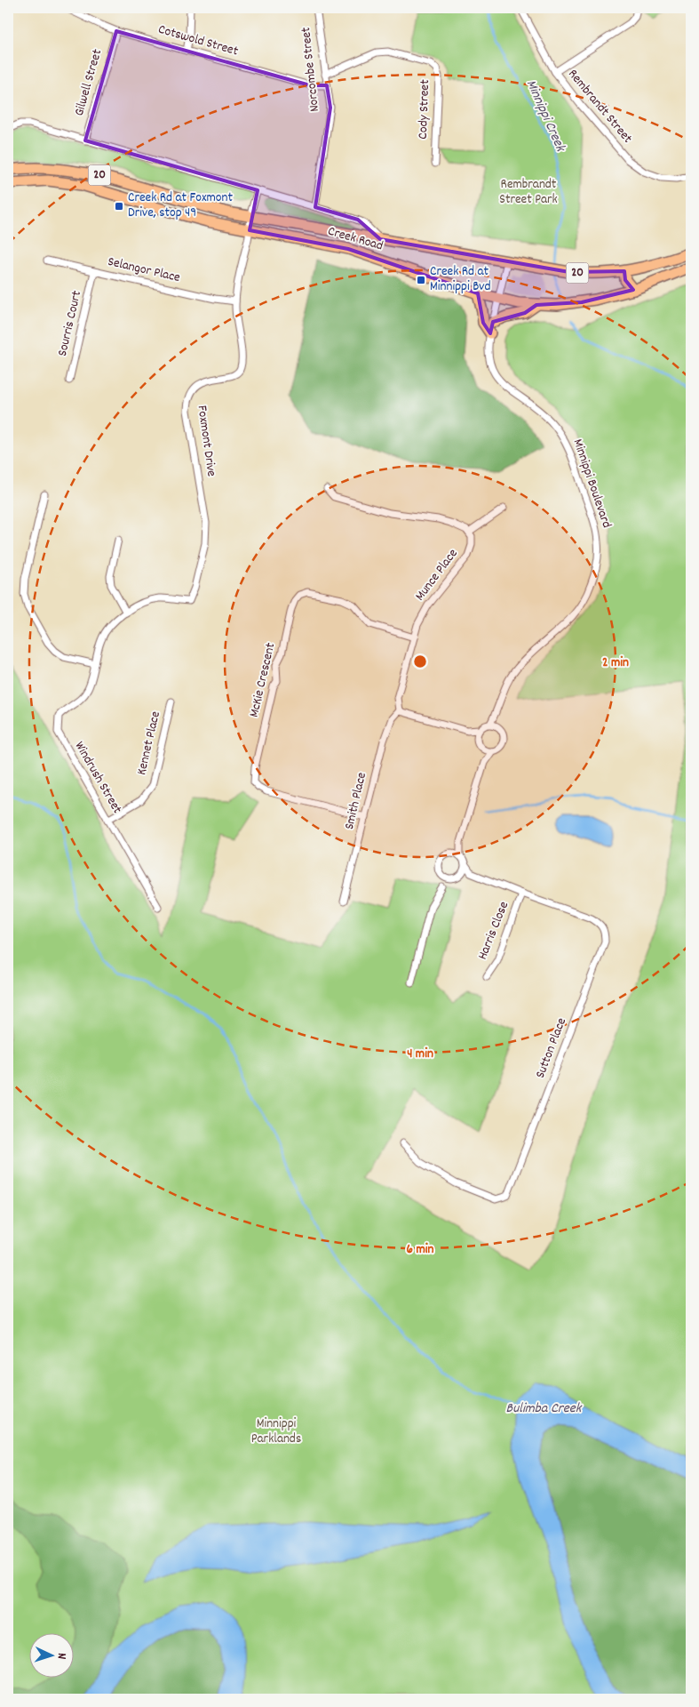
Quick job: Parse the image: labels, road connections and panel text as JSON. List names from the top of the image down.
{
  "streets": {
    "main road": ["20", "Creek Road"],
    "street": [
      "Cotswold Street",
      "Norcombe Street",
      "Gilwell Street",
      "Rembrandt Street",
      "Cody Street",
      "Selangor Place",
      "Sourris Court",
      "Foxmont Drive",
      "Minnippi Boulevard",
      "Munce Place",
      "McKie Crescent",
      "Kennet Place",
      "Windrush Street",
      "Smith Place",
      "Harris Close",
      "Sutton Place"
    ]
  },
  "crossings": [
    ["Cotswold Street", "Norcombe Street"],
    ["Cotswold Street", "Gilwell Street"],
    ["Norcombe Street", "Cody Street"],
    ["Norcombe Street", "Creek Road"],
    ["Gilwell Street", "Creek Road"],
    ["Creek Road", "Foxmont Drive"],
    ["Creek Road", "Minnippi Boulevard"],
    ["Selangor Place", "Sourris Court"],
    ["Selangor Place", "Foxmont Drive"],
    ["Foxmont Drive", "Windrush Street"],
    ["Munce Place", "McKie Crescent"],
    ["Munce Place", "Smith Place"],
    ["McKie Crescent", "Smith Place"],
    ["Kennet Place", "Windrush Street"],
    ["Harris Close", "Sutton Place"]
  ],
  "water": ["Minnippi Creek", "Bulimba Creek"],
  "parks": ["Rembrandt Street Park", "Minnippi Parklands"],
  "places": {
    "transit": ["Creek Rd at Foxmont Drive, stop 49", "Creek Rd at Minnippi Bvd"]
  },
  "north": "right",
  "rings": ["2 min", "4 min", "6 min"]
}
